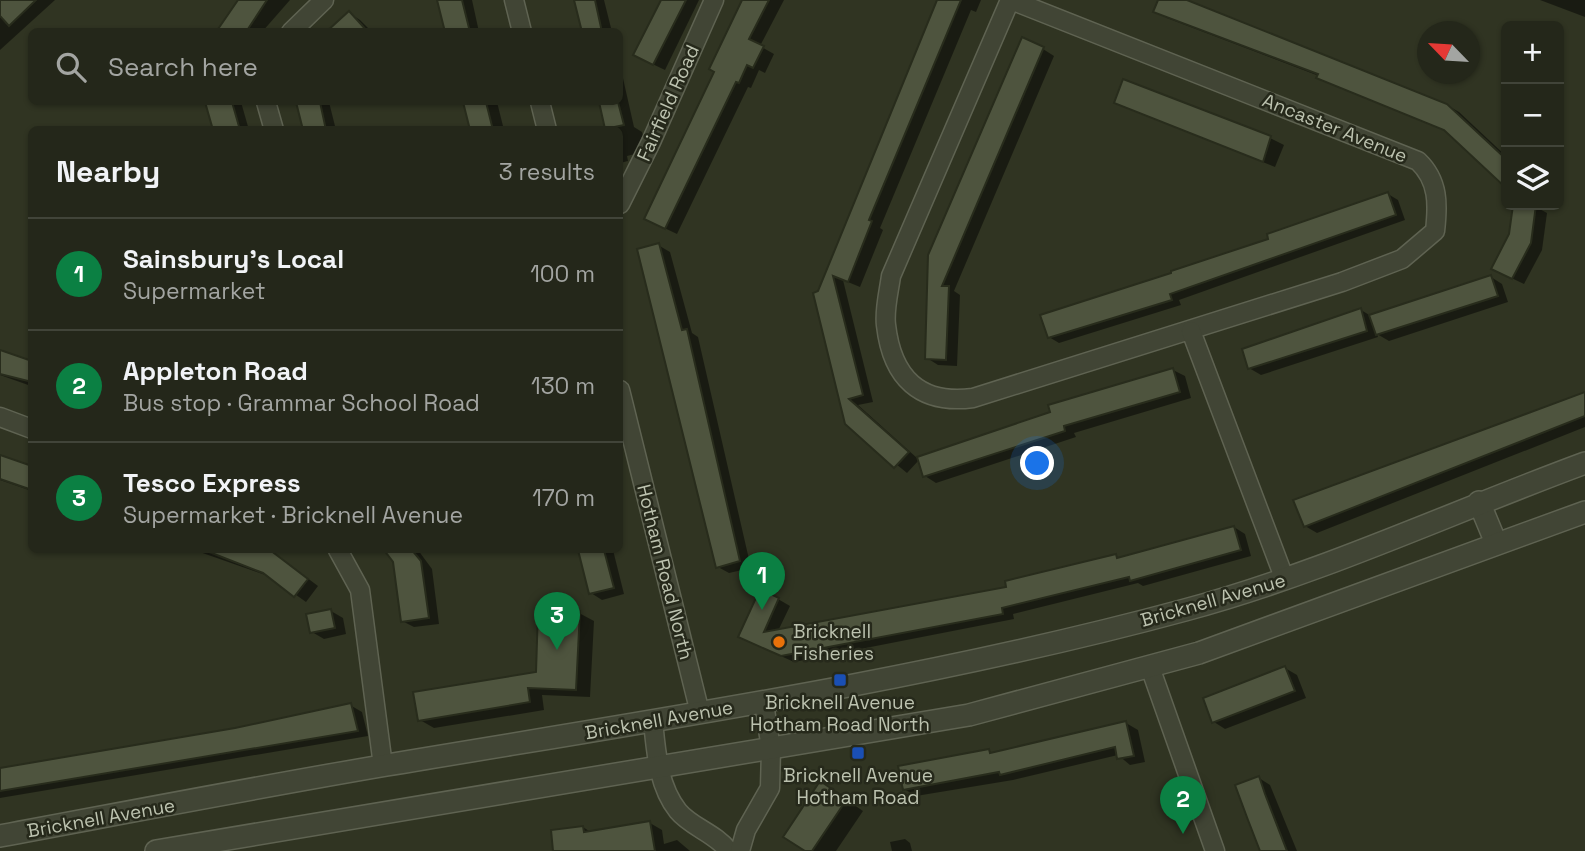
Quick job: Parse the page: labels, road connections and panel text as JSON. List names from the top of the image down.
{
  "streets": {
    "street": [
      "Fairfield Road",
      "Ancaster Avenue",
      "Hotham Road North",
      "Bricknell Avenue"
    ]
  },
  "crossings": [
    ["Hotham Road North", "Bricknell Avenue"]
  ],
  "places": {
    "other": ["Bricknell Fisheries"],
    "transit": ["Bricknell Avenue Hotham Road North", "Bricknell Avenue Hotham Road"]
  },
  "north": "top left",
  "page": {
    "map_buttons": ["+", "−"],
    "search": "Search here",
    "heading": ["Nearby", "3 results"],
    "list": [
      {
        "mark": "1",
        "name": "Sainsbury's Local",
        "note": "Supermarket",
        "value": "100 m"
      },
      {
        "mark": "2",
        "name": "Appleton Road",
        "note": "Bus stop · Grammar School Road",
        "value": "130 m"
      },
      {
        "mark": "3",
        "name": "Tesco Express",
        "note": "Supermarket · Bricknell Avenue",
        "value": "170 m"
      }
    ],
    "pins": ["1", "3", "2"]
  }
}
